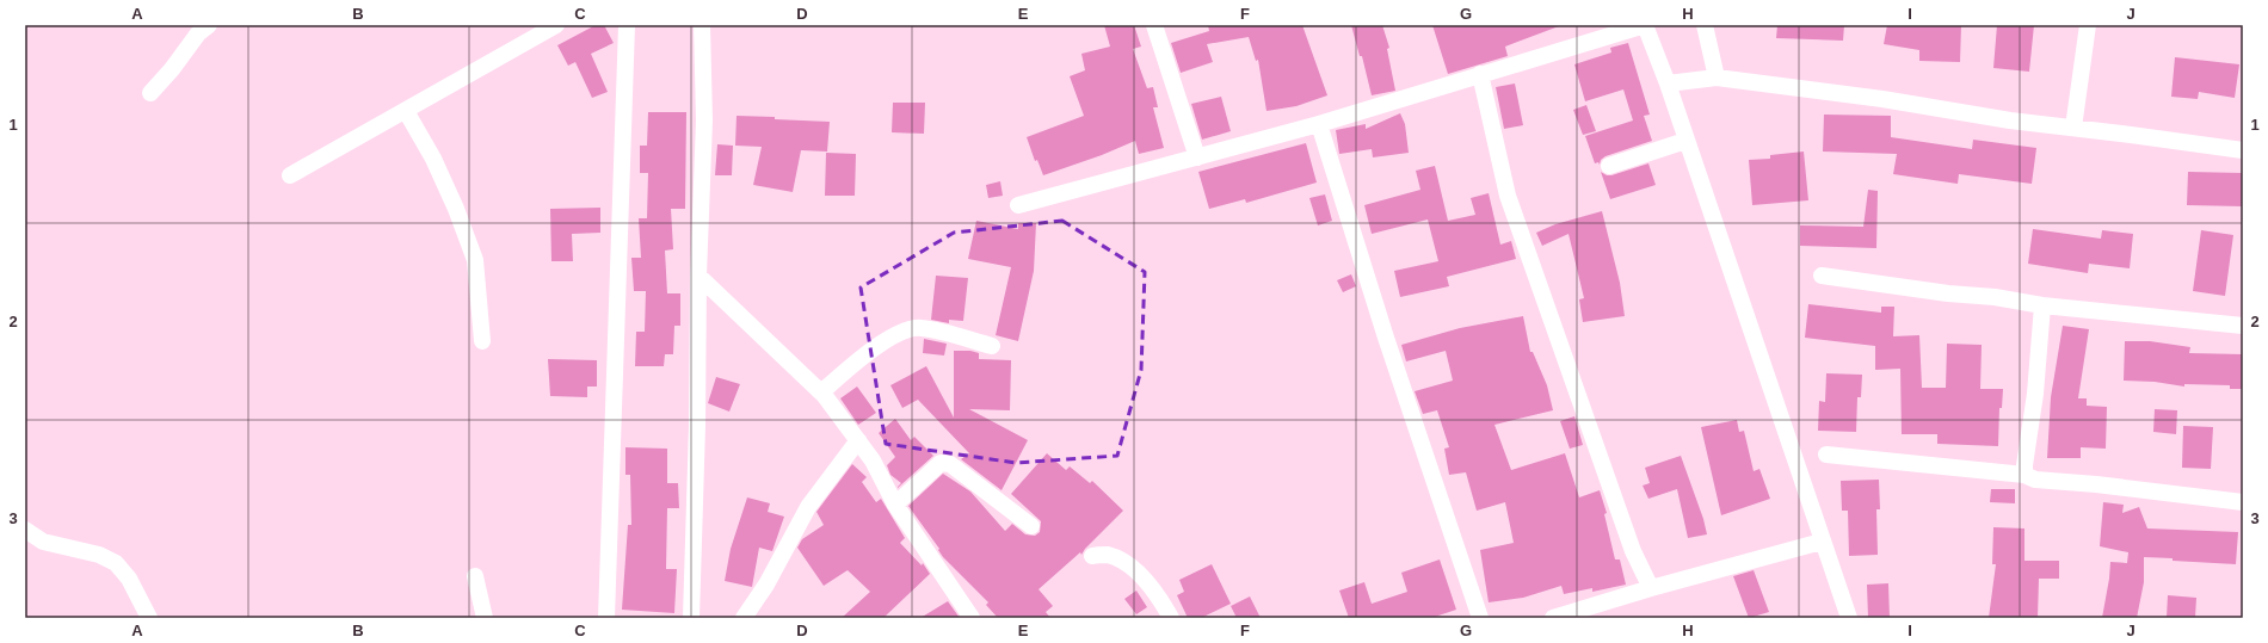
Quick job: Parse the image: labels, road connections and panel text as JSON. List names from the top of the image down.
{
  "grid": {
    "columns": [
      "A",
      "B",
      "C",
      "D",
      "E",
      "F",
      "G",
      "H",
      "I",
      "J"
    ],
    "rows": ["1", "2", "3"]
  }
}
